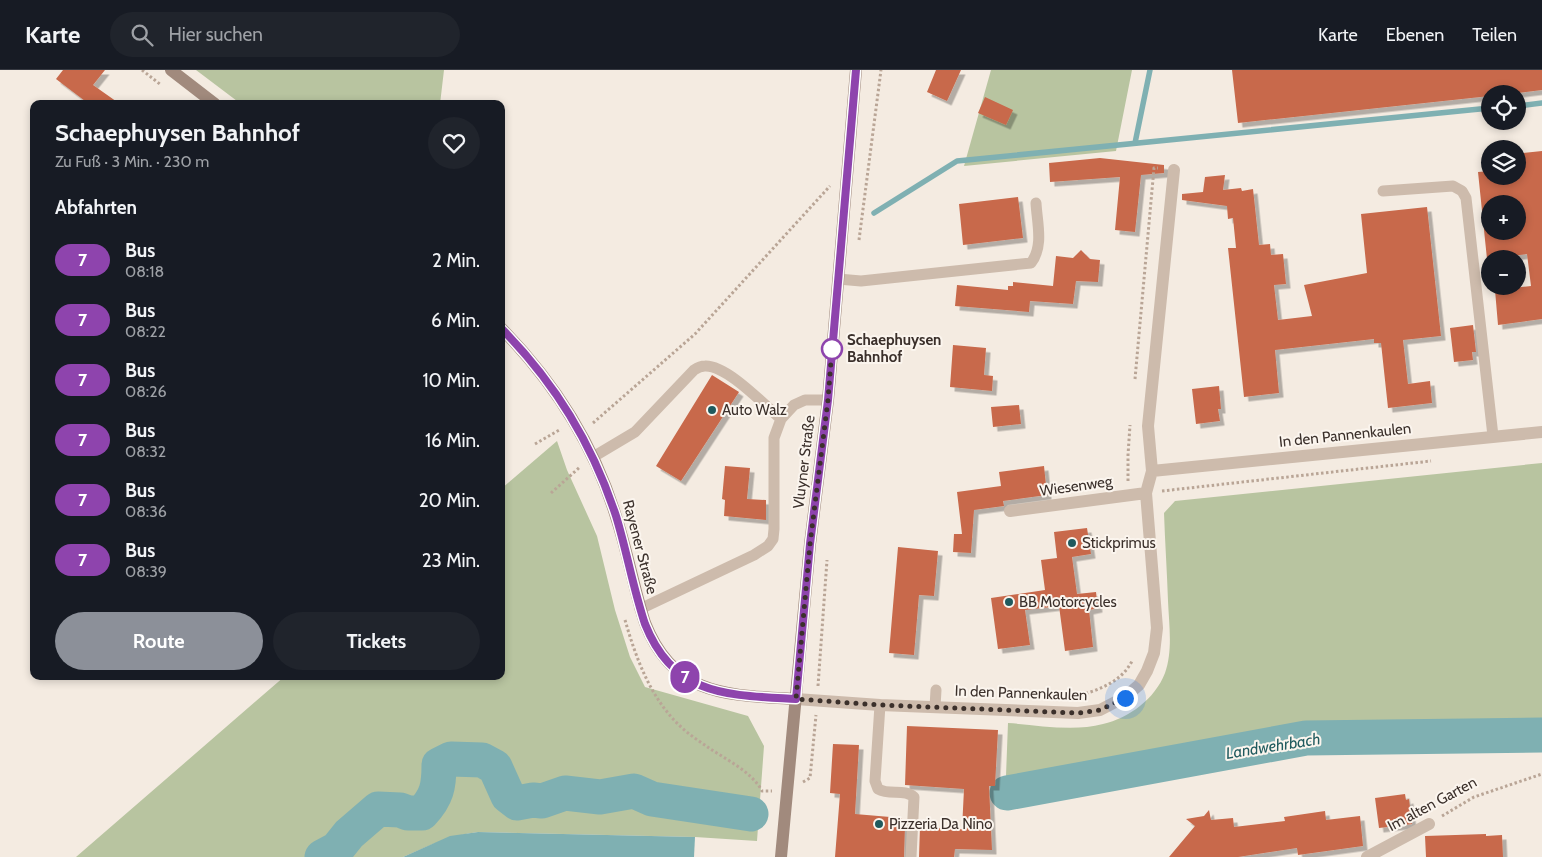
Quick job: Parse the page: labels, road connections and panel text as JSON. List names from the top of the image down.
{
  "streets": {
    "main road": ["Vluyner Straße", "Rayener Straße"],
    "street": ["In den Pannenkaulen", "Wiesenweg", "Im alten Garten"]
  },
  "crossings": [
    ["In den Pannenkaulen", "Vluyner Straße"],
    ["In den Pannenkaulen", "Wiesenweg"],
    ["In den Pannenkaulen", "Rayener Straße"],
    ["Vluyner Straße", "Rayener Straße"]
  ],
  "water": ["Landwehrbach"],
  "places": [
    "Schaephuysen Bahnhof",
    "Auto Walz",
    "Stickprimus",
    "BB Motorcycles",
    "Pizzeria Da Nino"
  ],
  "lines": ["bus line 7"],
  "page": {
    "header": "Karte",
    "search": "Hier suchen",
    "nav": ["Karte", "Ebenen", "Teilen"],
    "on_map": "7",
    "map_buttons": ["+", "−"],
    "heading": [
      ["Schaephuysen Bahnhof", "Zu Fuß · 3 Min. · 230 m"],
      "Abfahrten"
    ],
    "list": [
      {
        "mark": "7",
        "name": "Bus",
        "note": "08:18",
        "value": "2 Min."
      },
      {
        "mark": "7",
        "name": "Bus",
        "note": "08:22",
        "value": "6 Min."
      },
      {
        "mark": "7",
        "name": "Bus",
        "note": "08:26",
        "value": "10 Min."
      },
      {
        "mark": "7",
        "name": "Bus",
        "note": "08:32",
        "value": "16 Min."
      },
      {
        "mark": "7",
        "name": "Bus",
        "note": "08:36",
        "value": "20 Min."
      },
      {
        "mark": "7",
        "name": "Bus",
        "note": "08:39",
        "value": "23 Min."
      }
    ],
    "buttons": ["Route", "Tickets"]
  }
}
